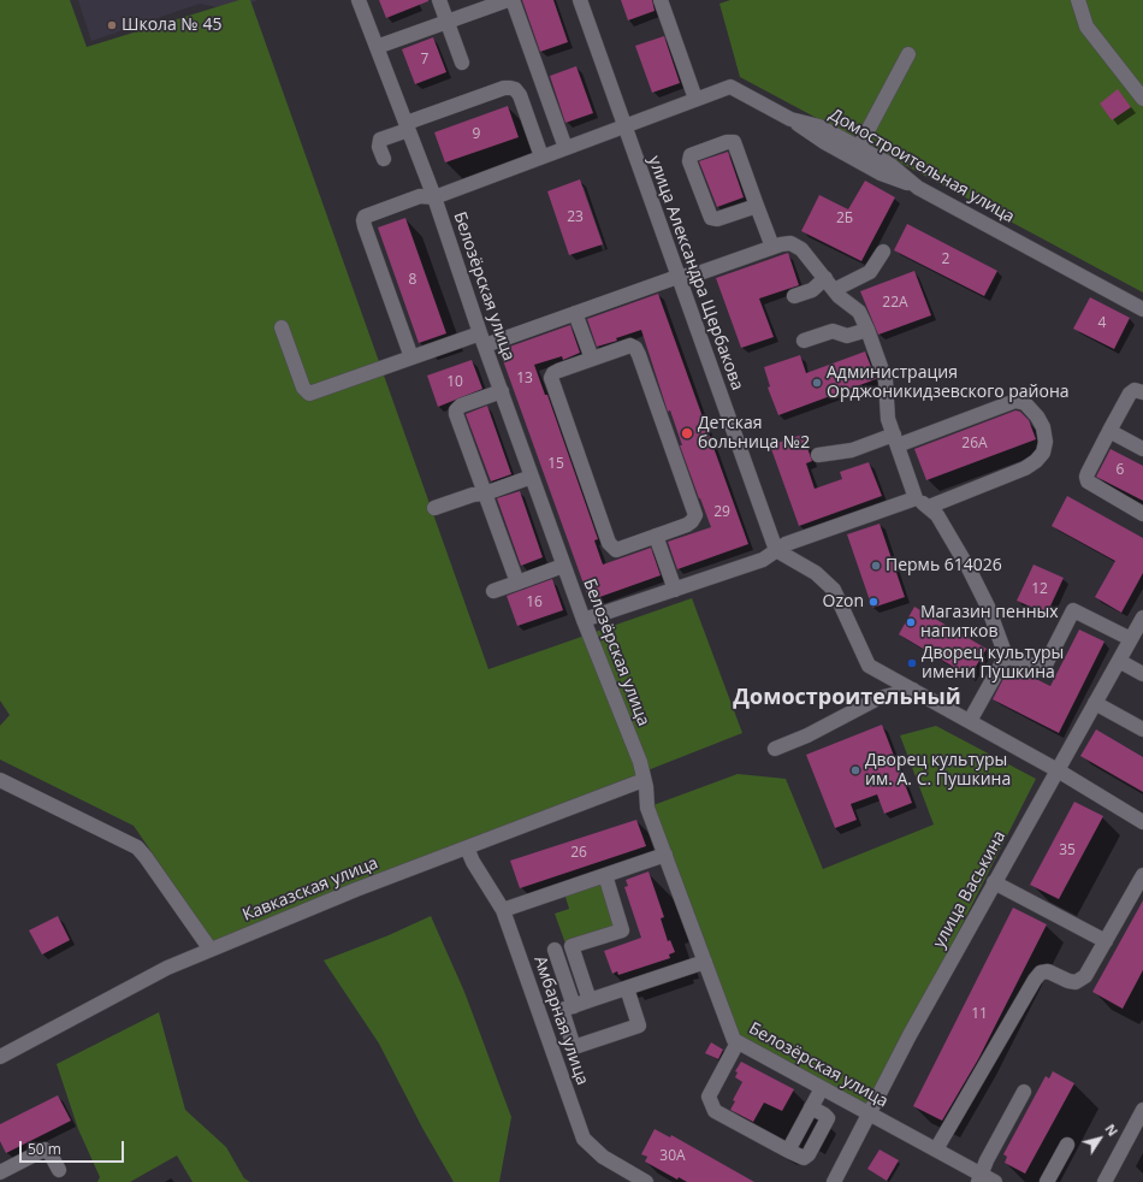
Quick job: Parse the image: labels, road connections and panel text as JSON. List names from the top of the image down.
{
  "streets": {
    "street": [
      "Домостроительная улица",
      "улица Александра Щербакова",
      "Белозёрская улица",
      "Кавказская улица",
      "улица Васькина",
      "Амбарная улица"
    ]
  },
  "crossings": [
    ["Домостроительная улица", "улица Александра Щербакова"],
    ["Домостроительная улица", "Белозёрская улица"],
    ["Белозёрская улица", "Кавказская улица"],
    ["Белозёрская улица", "улица Васькина"],
    ["Кавказская улица", "Амбарная улица"]
  ],
  "districts": ["Домостроительный"],
  "places": [
    "Школа № 45",
    "Администрация Орджоникидзевского района",
    "Детская больница №2",
    "Пермь 614026",
    "Ozon",
    "Магазин пенных напитков",
    "Дворец культуры имени Пушкина",
    "Дворец культуры им. А. С. Пушкина"
  ],
  "house_numbers": [
    "7",
    "9",
    "23",
    "2Б",
    "2",
    "8",
    "22А",
    "4",
    "13",
    "10",
    "26А",
    "15",
    "6",
    "29",
    "12",
    "16",
    "35",
    "26",
    "11",
    "30А"
  ],
  "scale_bar": "50 m",
  "north": "top right"
}
